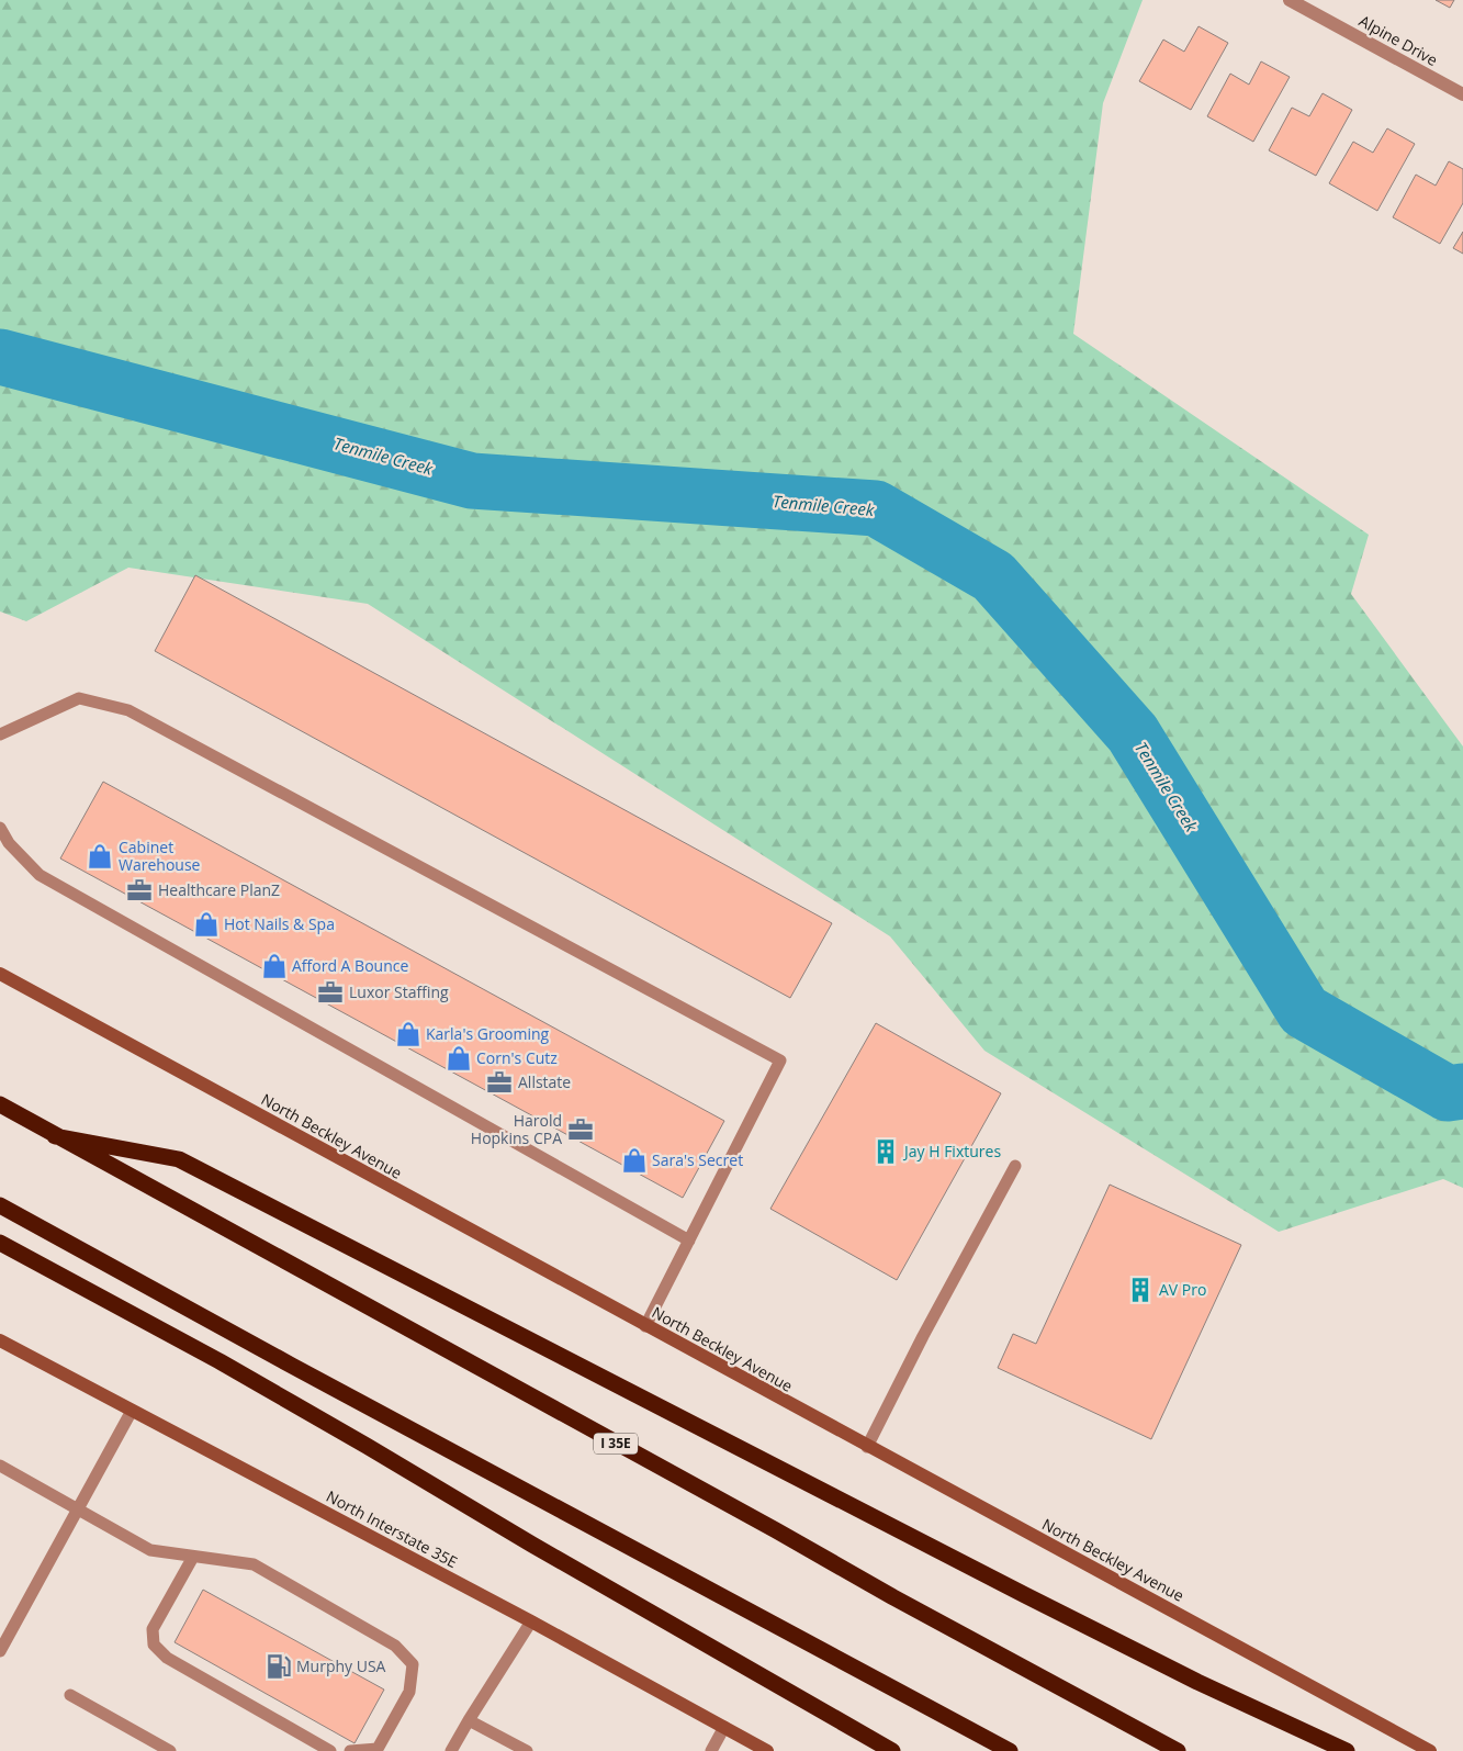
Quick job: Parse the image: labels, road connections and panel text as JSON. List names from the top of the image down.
{
  "streets": {
    "highway": ["I 35E"],
    "main road": ["North Beckley Avenue", "North Interstate 35E"],
    "street": ["Alpine Drive"]
  },
  "water": ["Tenmile Creek"],
  "places": {
    "shop": [
      "Cabinet Warehouse",
      "Hot Nails & Spa",
      "Afford A Bounce",
      "Karla's Grooming",
      "Corn's Cutz",
      "Sara's Secret"
    ],
    "office": [
      "Healthcare PlanZ",
      "Luxor Staffing",
      "Allstate",
      "Harold Hopkins CPA"
    ],
    "building": ["Jay H Fixtures", "AV Pro"],
    "fuel station": ["Murphy USA"]
  }
}
